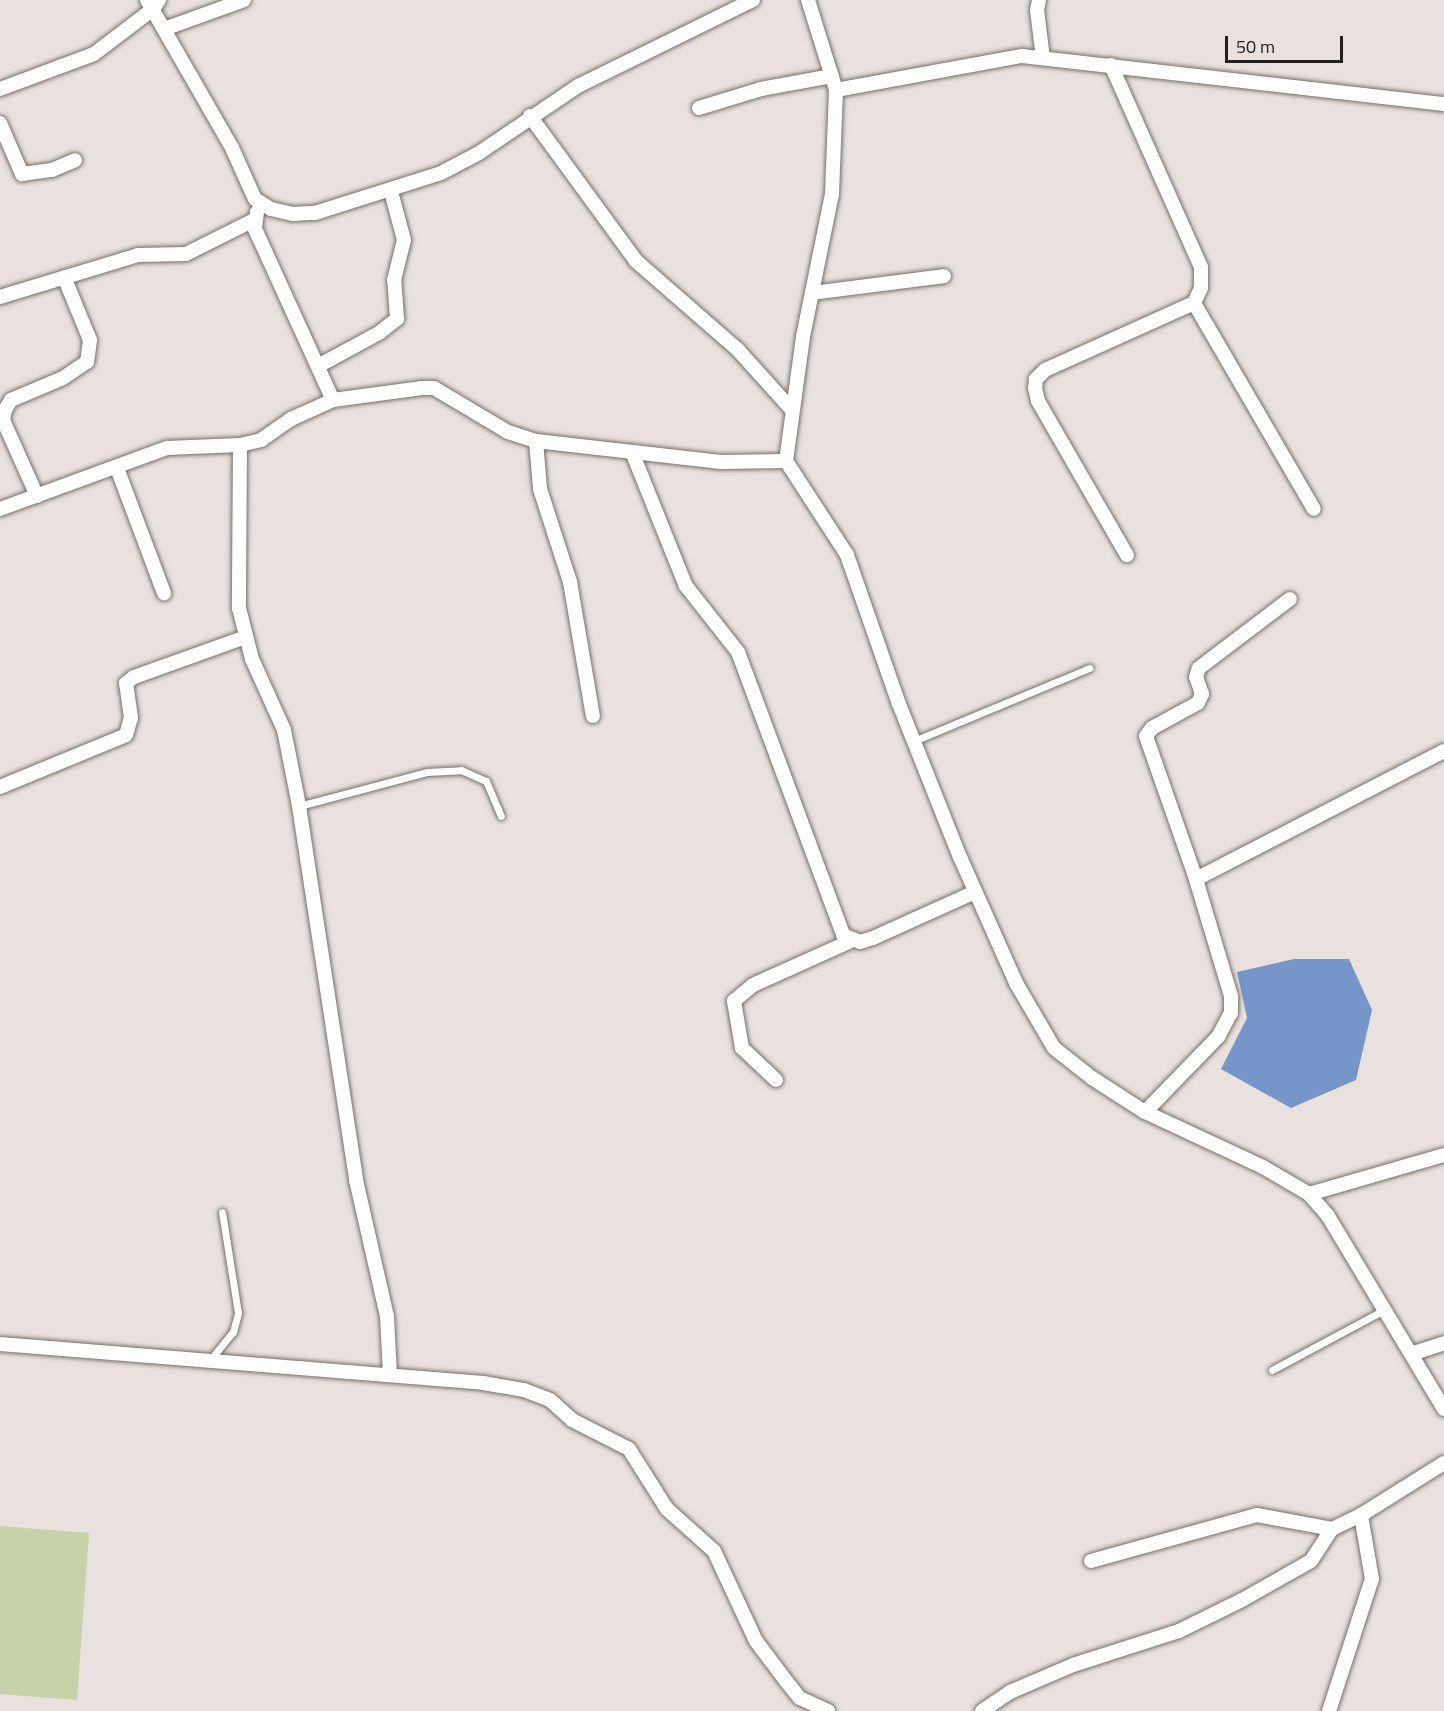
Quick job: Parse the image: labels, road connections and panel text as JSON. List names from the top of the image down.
{
  "scale_bar": "50 m"
}
